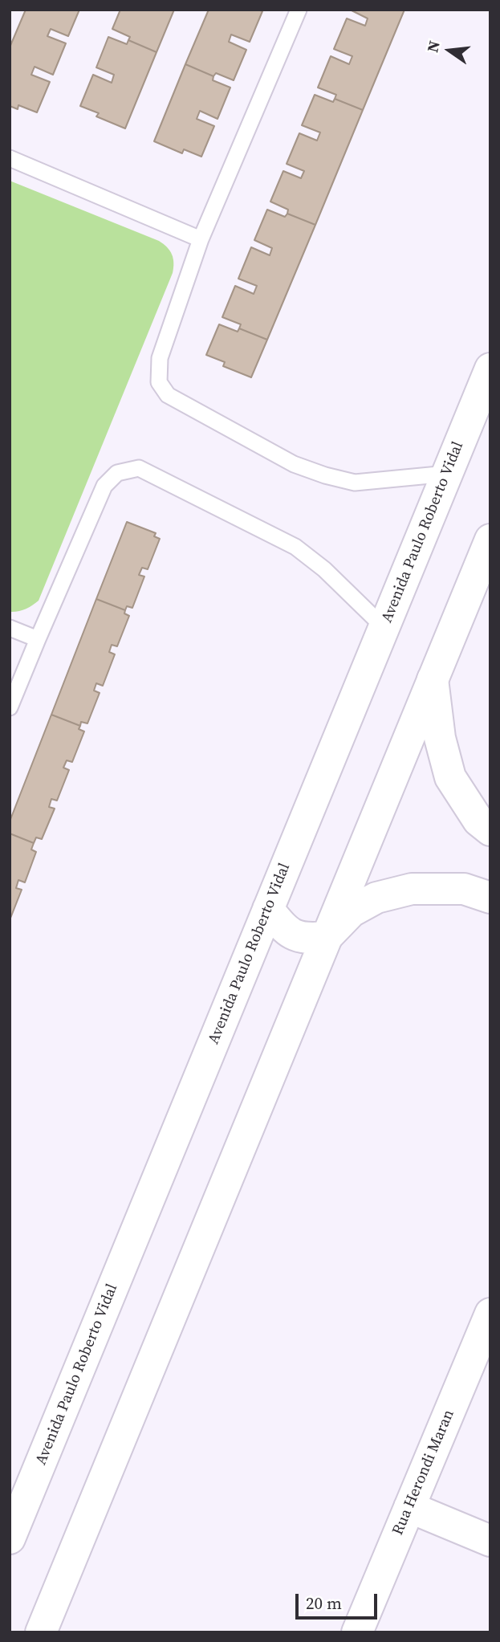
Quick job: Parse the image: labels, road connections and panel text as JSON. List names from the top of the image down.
{
  "streets": {
    "street": ["Avenida Paulo Roberto Vidal", "Rua Herondi Maran"]
  },
  "scale_bar": "20 m",
  "north": "left"
}
